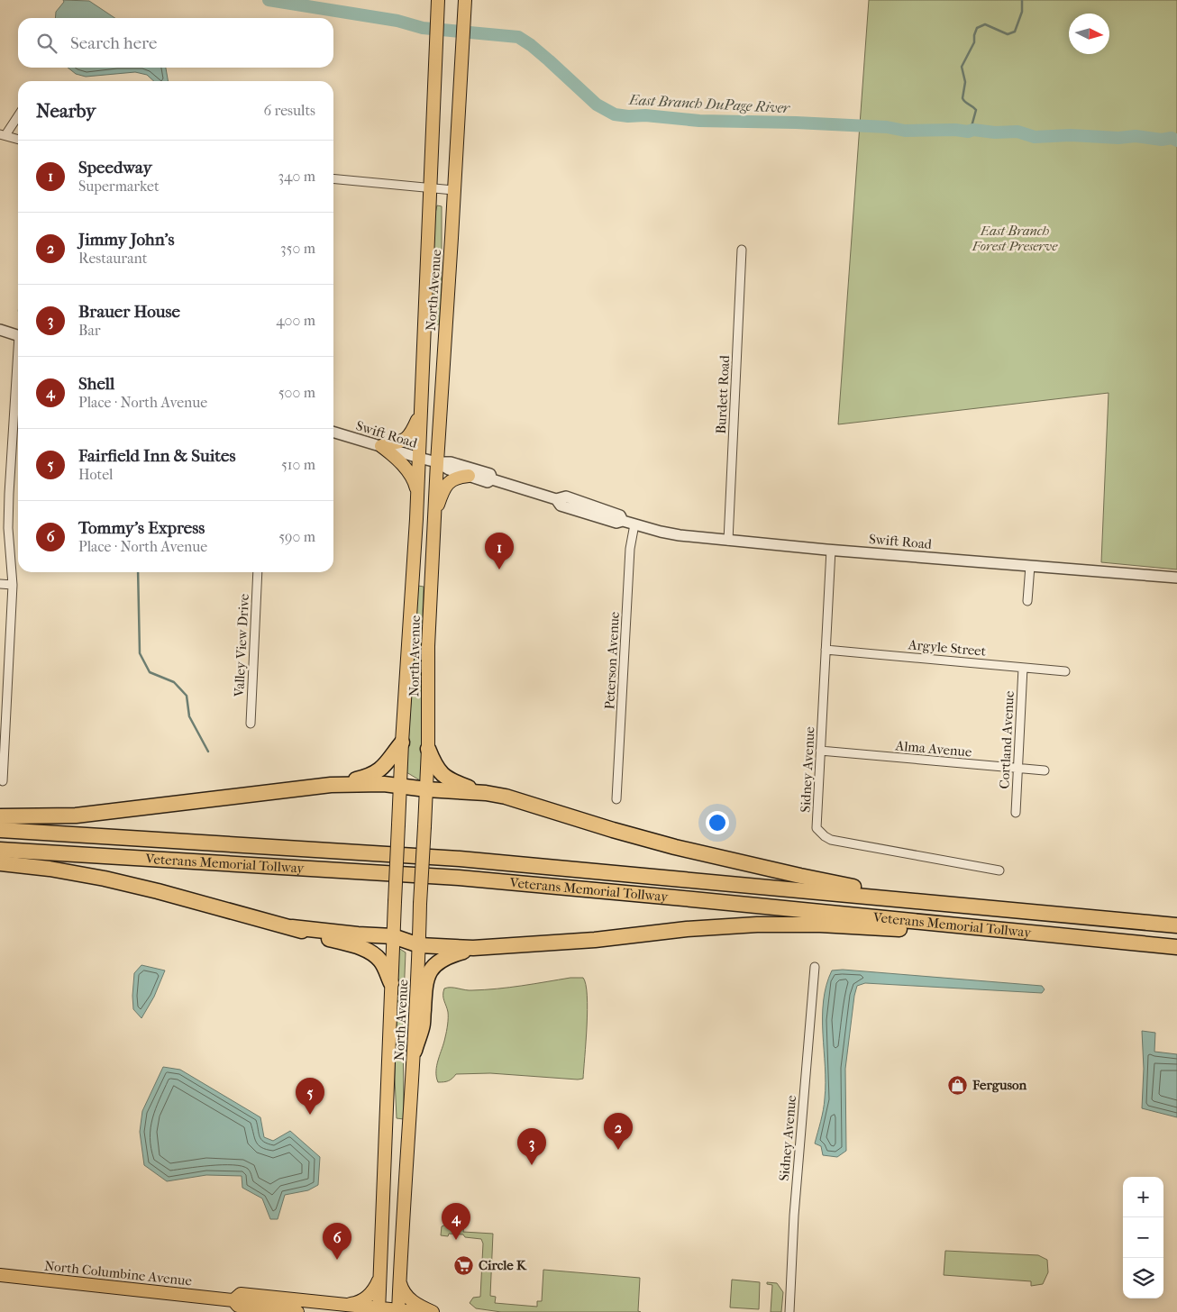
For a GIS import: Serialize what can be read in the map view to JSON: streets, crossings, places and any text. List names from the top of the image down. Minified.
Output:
{"streets":{"highway":["Veterans Memorial Tollway"],"main road":["North Avenue","North Columbine Avenue"],"street":["Burdett Road","Swift Road","Valley View Drive","Argyle Street","Peterson Avenue","Cortland Avenue","Alma Avenue","Sidney Avenue"]},"crossings":[["North Avenue","Swift Road"],["North Avenue","North Columbine Avenue"],["Burdett Road","Swift Road"],["Swift Road","Peterson Avenue"],["Swift Road","Sidney Avenue"],["Argyle Street","Cortland Avenue"],["Argyle Street","Sidney Avenue"],["Cortland Avenue","Alma Avenue"],["Alma Avenue","Sidney Avenue"]],"water":["East Branch DuPage River"],"parks":["East Branch Forest Preserve"],"places":{"shop":["Ferguson"],"supermarket":["Circle K"]},"north":"right","page":{"search":"Search here","heading":["Nearby","6 results"],"list":[{"mark":"1","name":"Speedway","note":"Supermarket","value":"340 m"},{"mark":"2","name":"Jimmy John's","note":"Restaurant","value":"350 m"},{"mark":"3","name":"Brauer House","note":"Bar","value":"400 m"},{"mark":"4","name":"Shell","note":"Place · North Avenue","value":"500 m"},{"mark":"5","name":"Fairfield Inn & Suites","note":"Hotel","value":"510 m"},{"mark":"6","name":"Tommy's Express","note":"Place · North Avenue","value":"590 m"}],"pins":["1","5","2","3","4","6"],"map_buttons":["+","−"]}}
